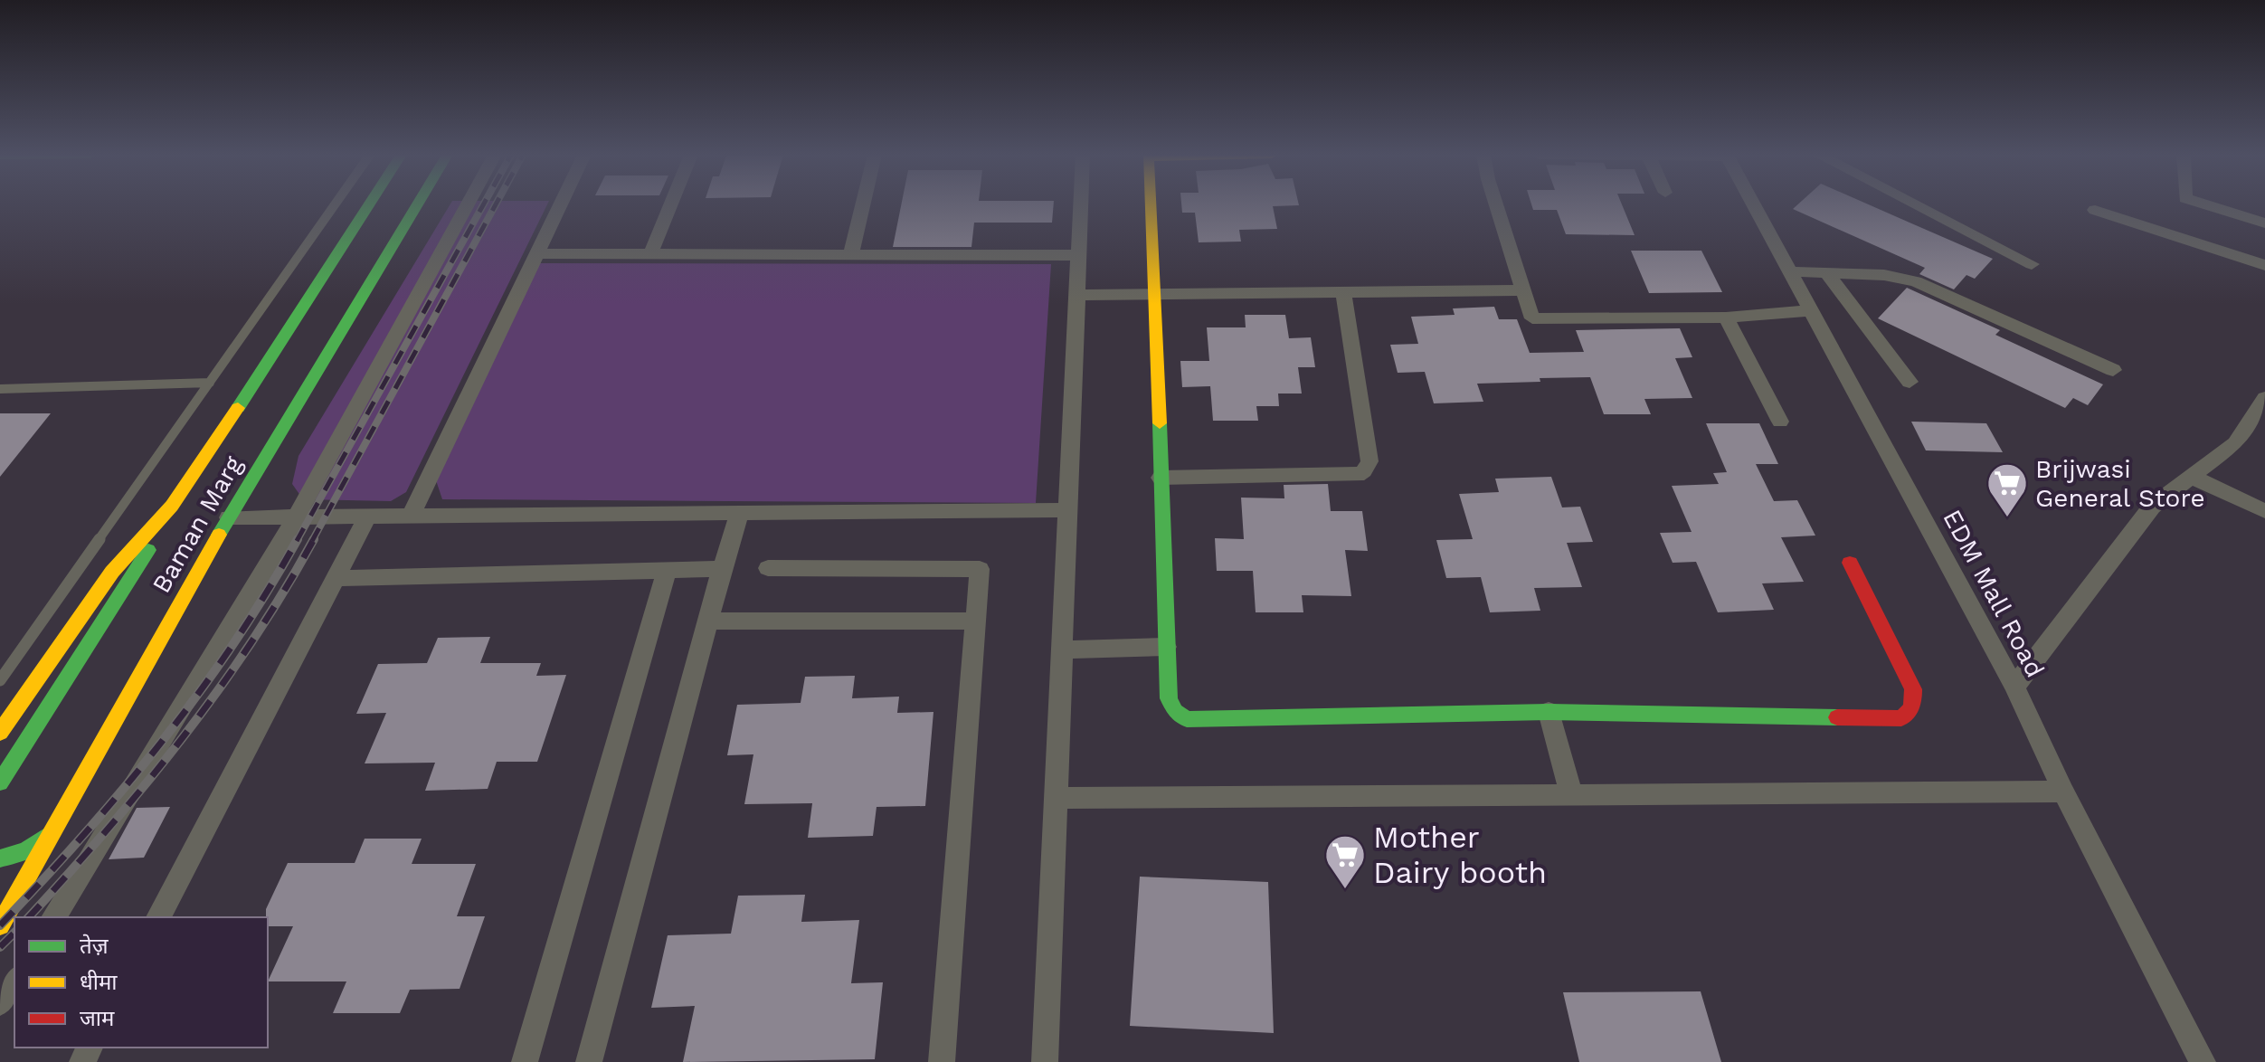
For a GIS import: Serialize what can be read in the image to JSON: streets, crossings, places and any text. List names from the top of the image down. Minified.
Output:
{"streets":{"main road":["Baman Marg"],"street":["EDM Mall Road"]},"places":{"supermarket":["Brijwasi General Store","Mother Dairy booth"]},"legend":["तेज़","धीमा","जाम"]}
